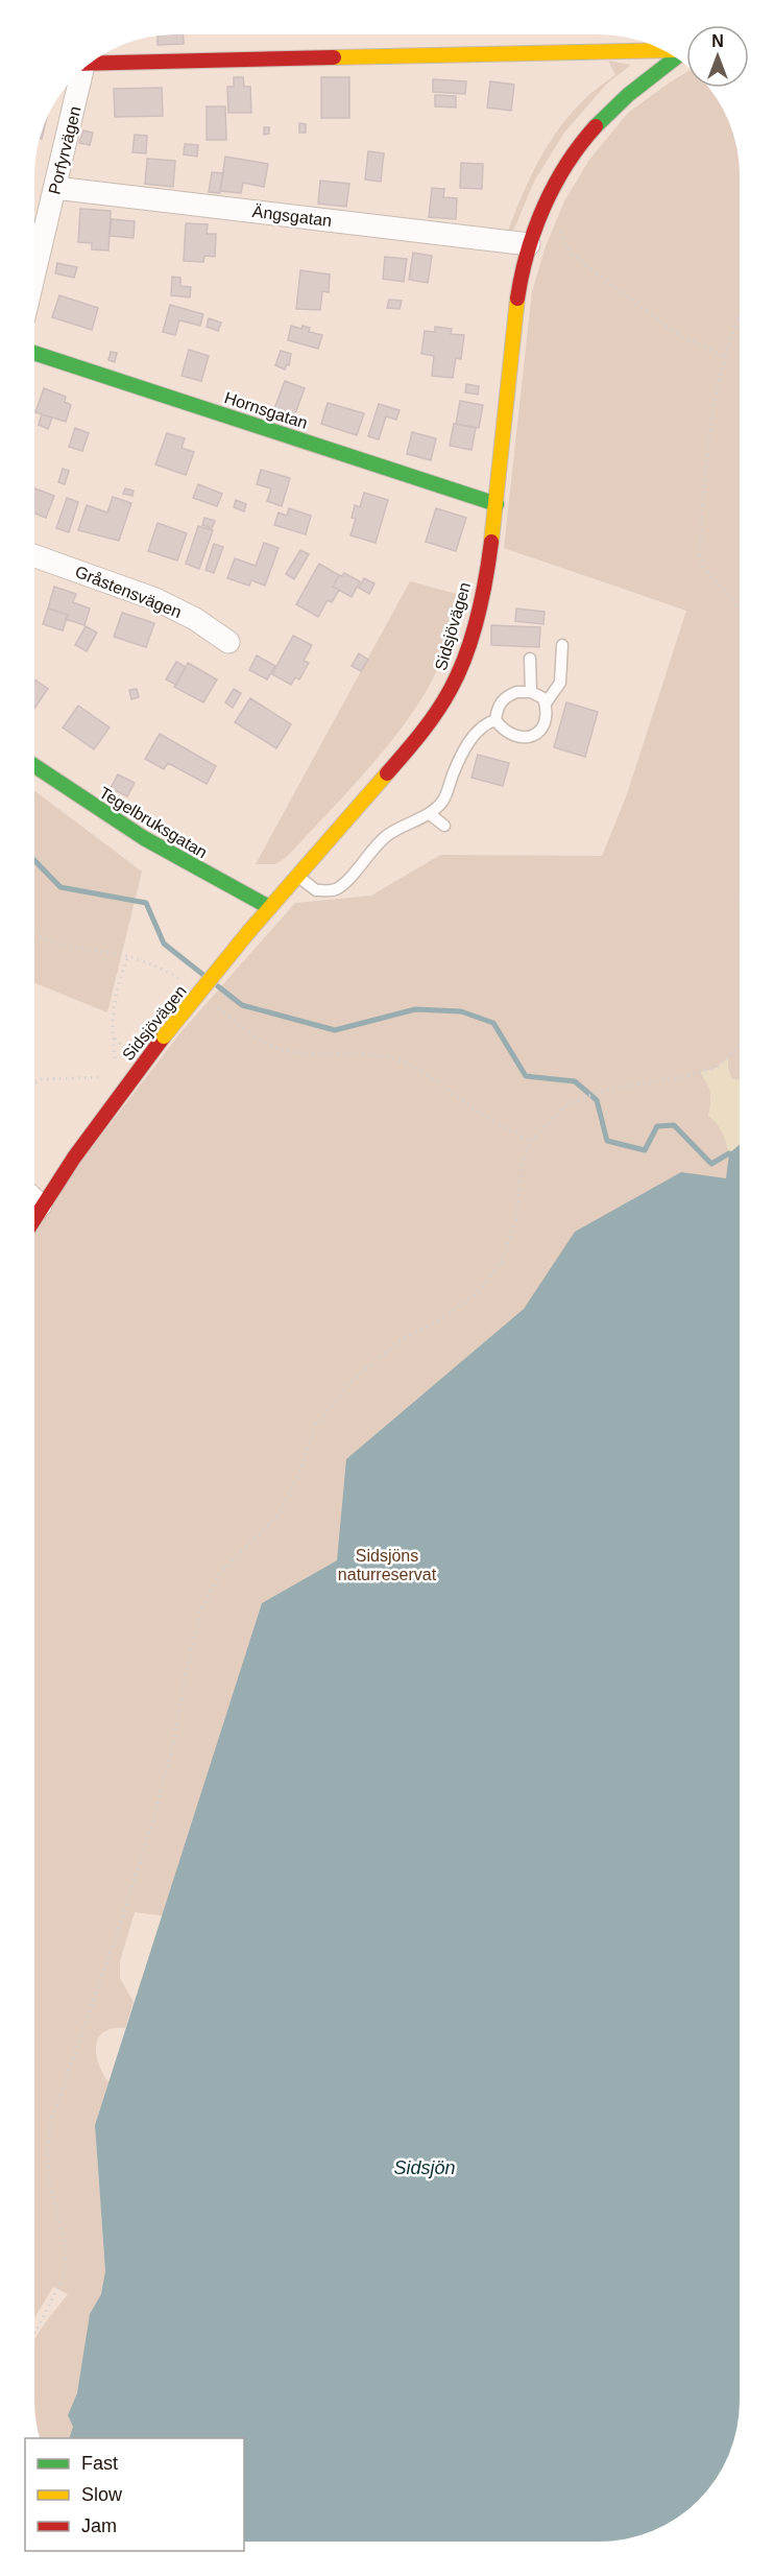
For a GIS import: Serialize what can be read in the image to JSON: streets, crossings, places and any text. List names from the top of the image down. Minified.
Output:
{"streets":{"main road":["Hornsgatan","Sidsjövägen","Tegelbruksgatan"],"street":["Porfyrvägen","Ängsgatan","Gråstensvägen"]},"crossings":[["Porfyrvägen","Ängsgatan"],["Ängsgatan","Sidsjövägen"],["Hornsgatan","Sidsjövägen"],["Sidsjövägen","Tegelbruksgatan"]],"water":["Sidsjön"],"parks":["Sidsjöns naturreservat"],"legend":["Fast","Slow","Jam"],"north":"top"}
